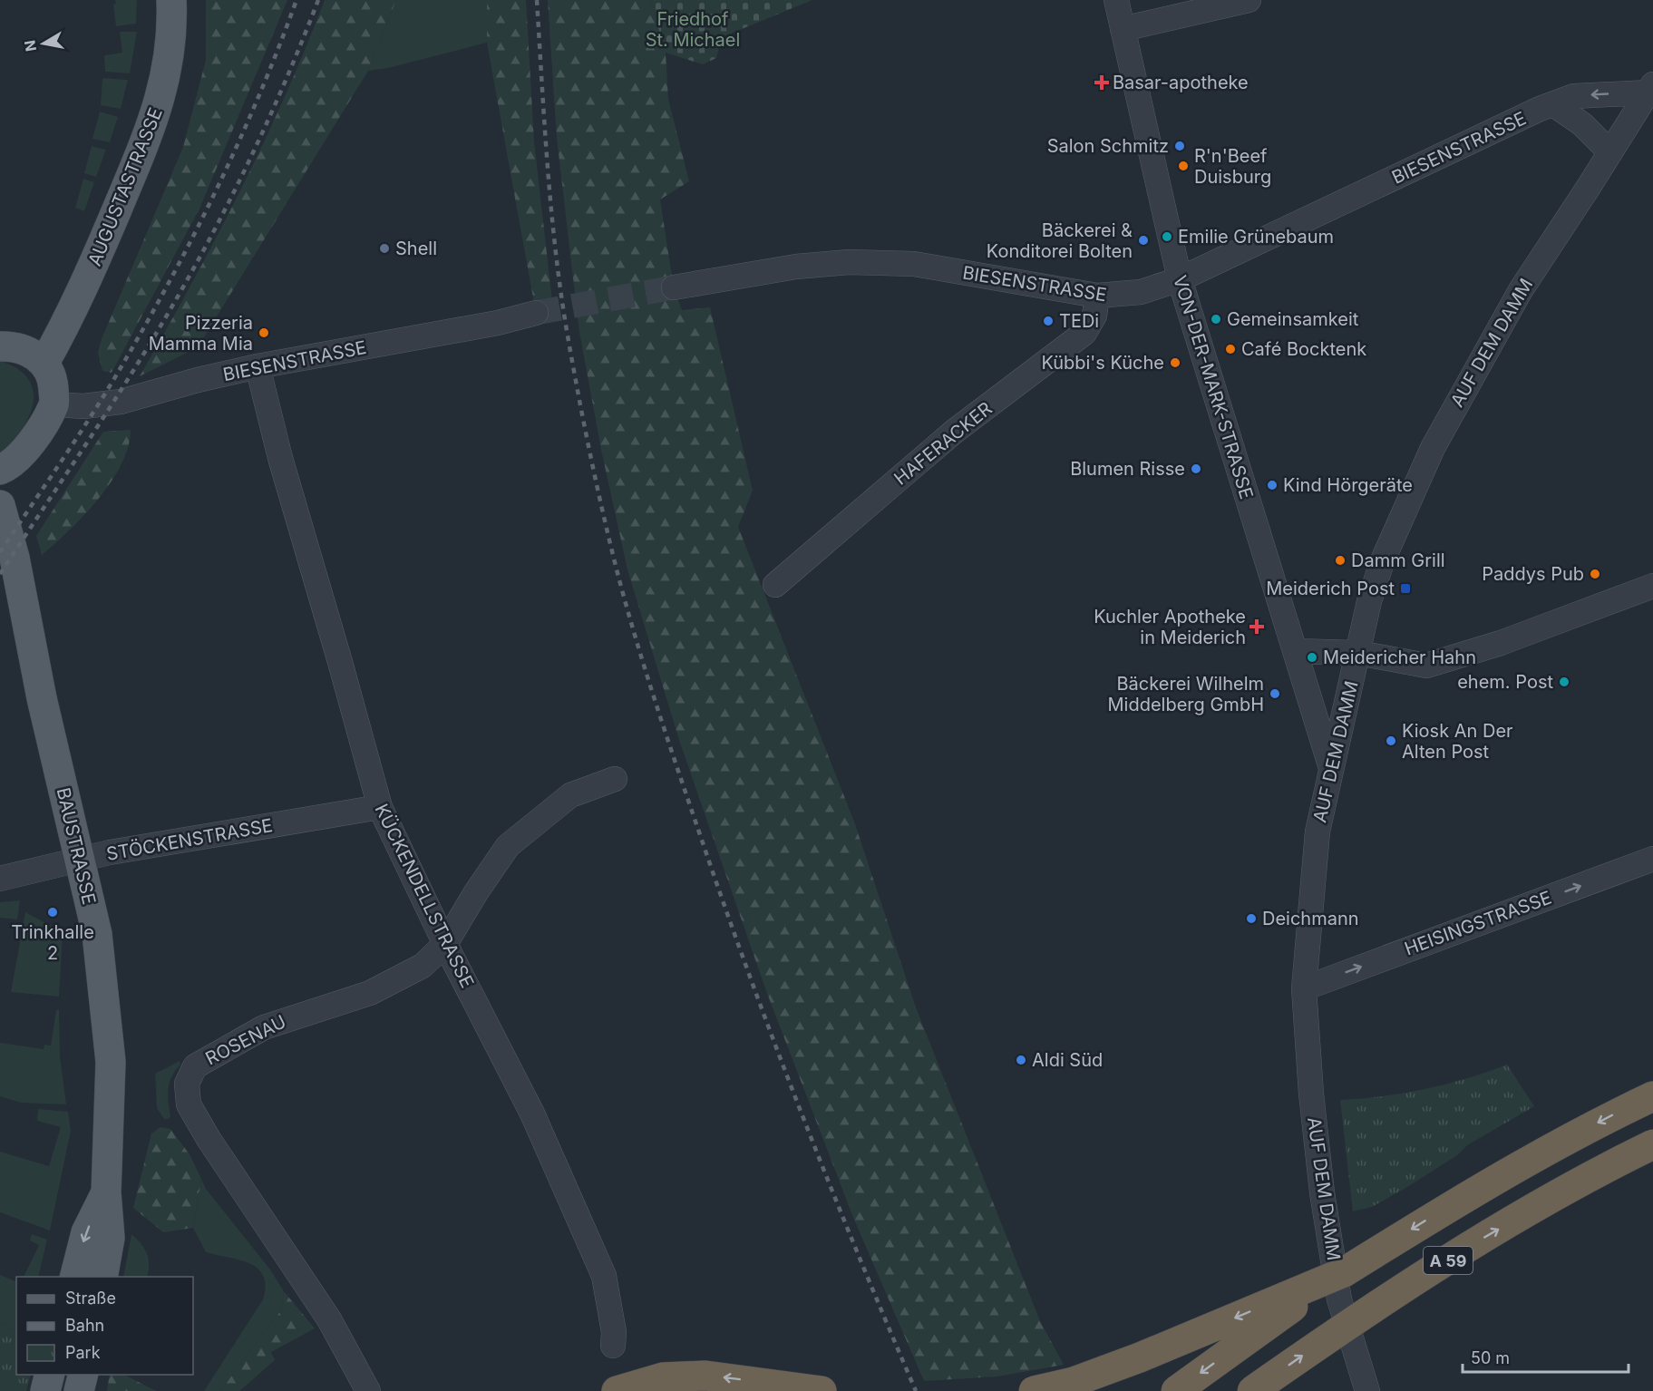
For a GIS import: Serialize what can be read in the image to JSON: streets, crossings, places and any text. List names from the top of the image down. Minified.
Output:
{"streets":{"highway":["A 59"],"main road":["AUGUSTASTRASSE","BAUSTRASSE"],"street":["BIESENSTRASSE","AUF DEM DAMM","VON-DER-MARK-STRASSE","HAFERACKER","STÖCKENSTRASSE","KÜCKENDELLSTRASSE","HEISINGSTRASSE","ROSENAU"]},"crossings":[["BIESENSTRASSE","AUF DEM DAMM"],["BIESENSTRASSE","VON-DER-MARK-STRASSE"],["BIESENSTRASSE","HAFERACKER"],["BIESENSTRASSE","KÜCKENDELLSTRASSE"],["AUF DEM DAMM","VON-DER-MARK-STRASSE"],["AUF DEM DAMM","HEISINGSTRASSE"],["STÖCKENSTRASSE","BAUSTRASSE"],["STÖCKENSTRASSE","KÜCKENDELLSTRASSE"],["KÜCKENDELLSTRASSE","ROSENAU"]],"one_way":["HEISINGSTRASSE"],"parks":["Friedhof St. Michael"],"places":{"health":["Basar-apotheke","Kuchler Apotheke in Meiderich"],"other":["Salon Schmitz","R'n'Beef Duisburg","Emilie Grünebaum","Bäckerei & Konditorei Bolten","Shell","Gemeinsamkeit","TEDi","Pizzeria Mamma Mia","Café Bocktenk","Kübbi's Küche","Blumen Risse","Kind Hörgeräte","Damm Grill","Paddys Pub","Meidericher Hahn","ehem. Post","Bäckerei Wilhelm Middelberg GmbH","Kiosk An Der Alten Post","Trinkhalle 2","Deichmann","Aldi Süd"],"transit":["Meiderich Post"]},"legend":["Straße","Bahn","Park"],"scale_bar":"50 m","north":"left"}
